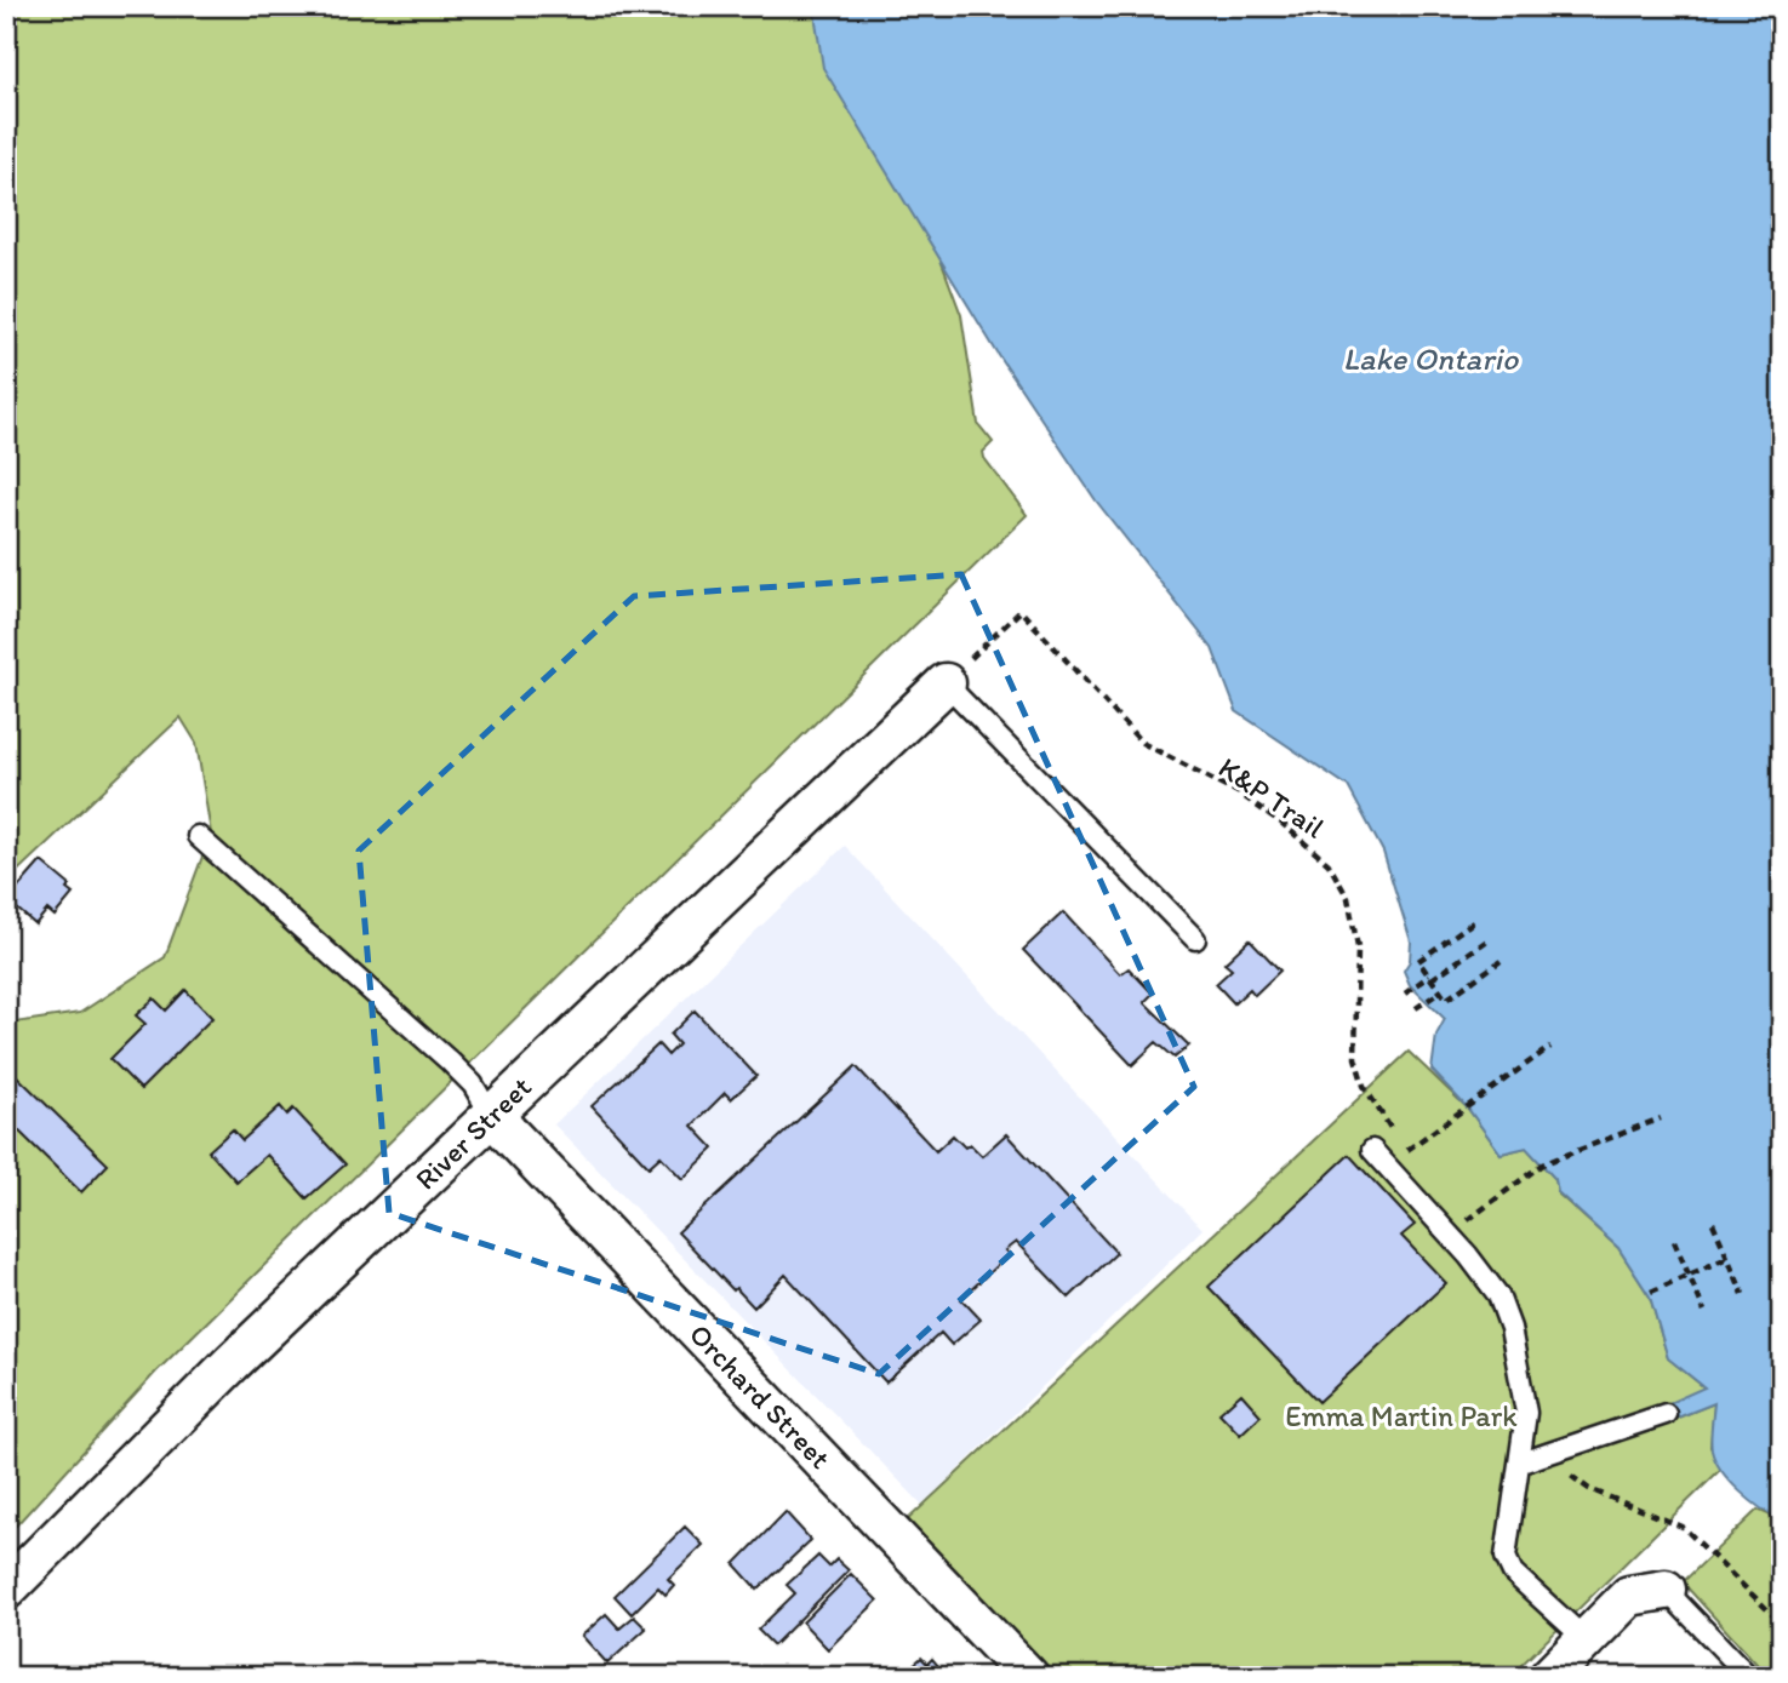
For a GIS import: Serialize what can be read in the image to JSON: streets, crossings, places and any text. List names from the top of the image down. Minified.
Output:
{"streets":{"street":["River Street","Orchard Street"],"path":["K&P Trail"]},"crossings":[["K&P Trail","River Street"],["River Street","Orchard Street"]],"water":["Lake Ontario"],"parks":["Emma Martin Park"]}
